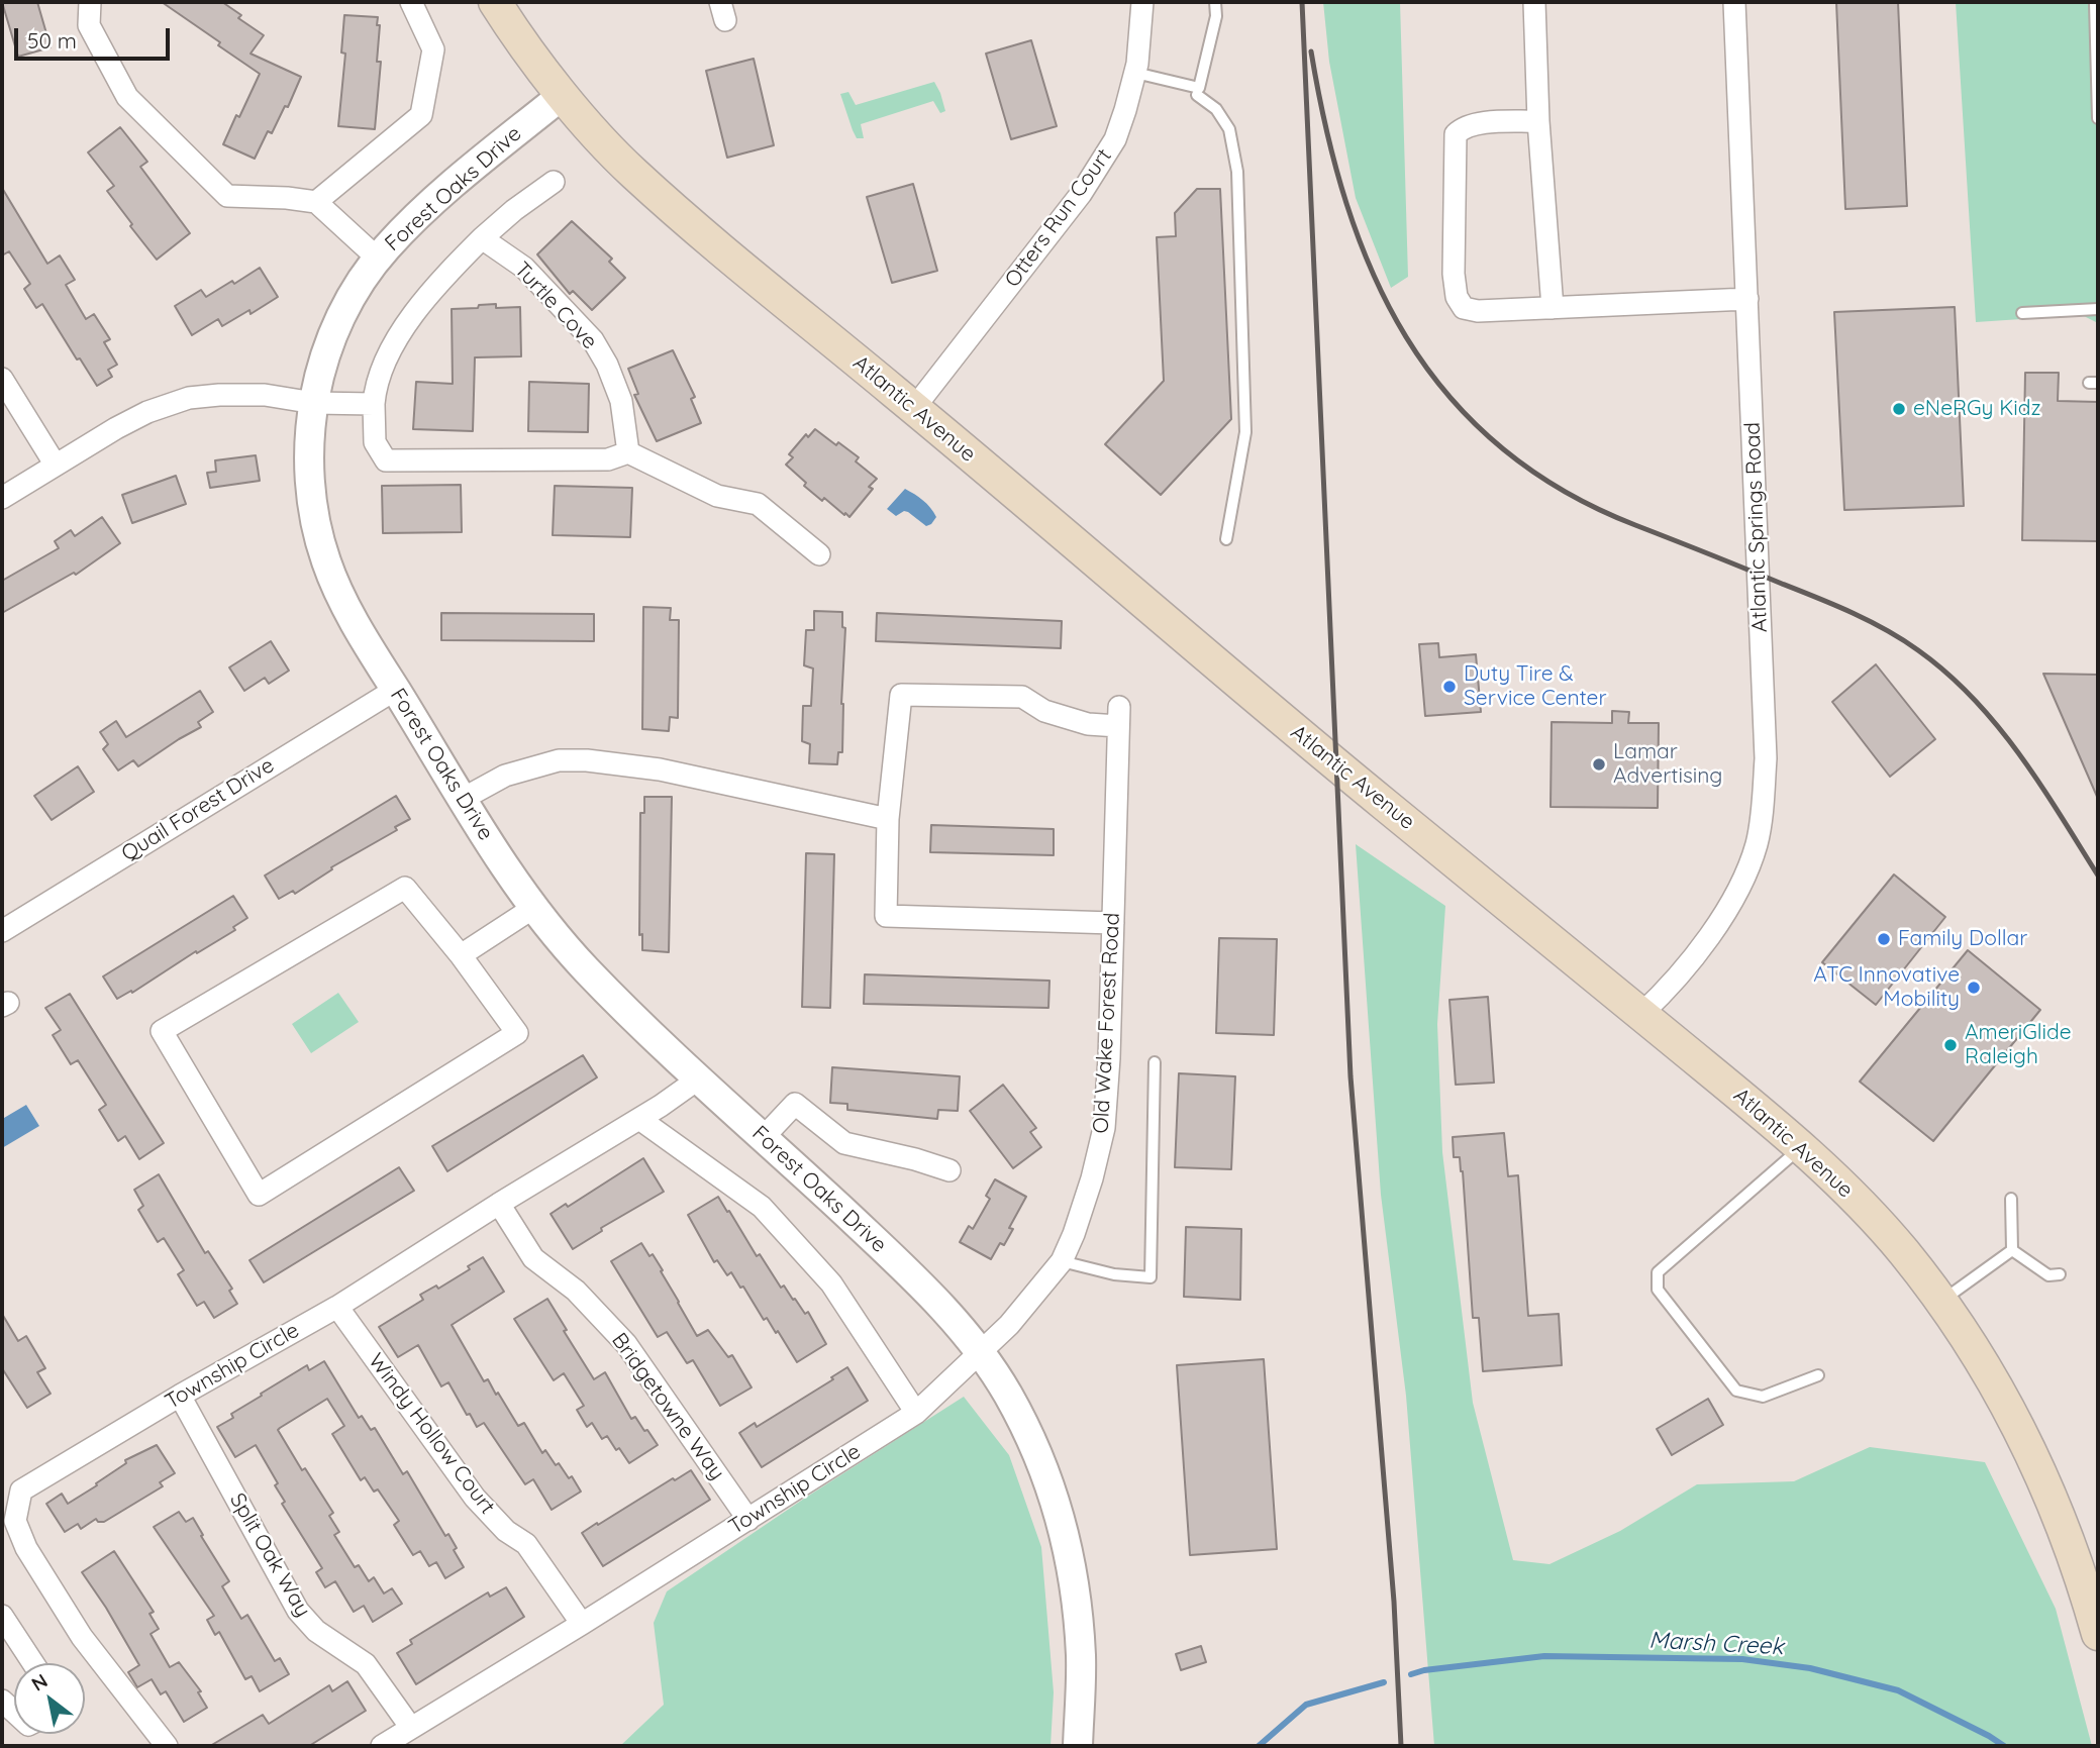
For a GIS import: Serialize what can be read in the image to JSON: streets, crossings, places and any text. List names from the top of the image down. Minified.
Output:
{"streets":{"main road":["Atlantic Avenue"],"street":["Forest Oaks Drive","Otters Run Court","Turtle Cove","Atlantic Springs Road","Quail Forest Drive","Old Wake Forest Road","Township Circle","Bridgetowne Way","Windy Hollow Court","Split Oak Way"]},"crossings":[["Forest Oaks Drive","Atlantic Avenue"],["Forest Oaks Drive","Quail Forest Drive"],["Forest Oaks Drive","Old Wake Forest Road"],["Forest Oaks Drive","Township Circle"],["Otters Run Court","Atlantic Avenue"],["Atlantic Avenue","Atlantic Springs Road"],["Old Wake Forest Road","Township Circle"],["Township Circle","Bridgetowne Way"],["Township Circle","Windy Hollow Court"],["Township Circle","Split Oak Way"]],"water":["Marsh Creek"],"places":["eNeRGy Kidz","Duty Tire & Service Center","Lamar Advertising","Family Dollar","ATC Innovative Mobility","AmeriGlide Raleigh"],"scale_bar":"50 m","north":"top left"}
